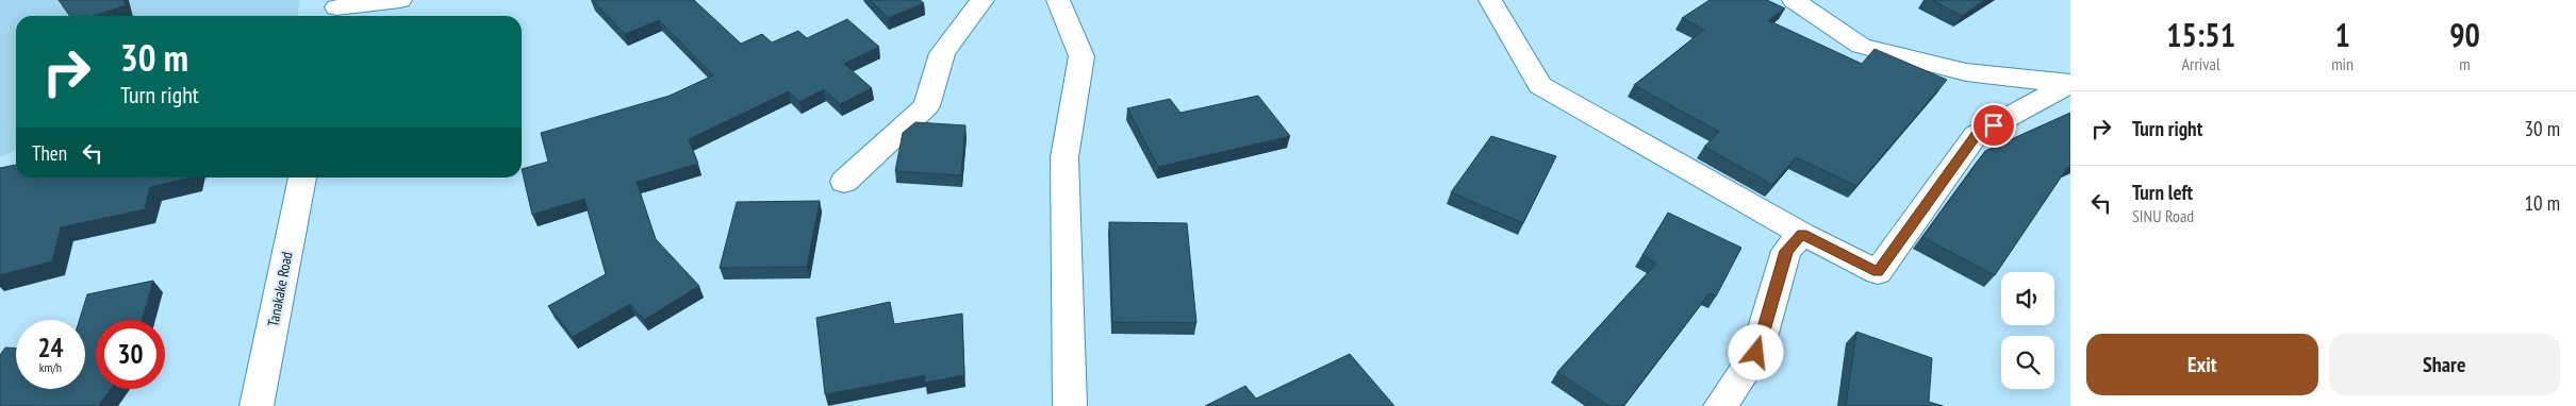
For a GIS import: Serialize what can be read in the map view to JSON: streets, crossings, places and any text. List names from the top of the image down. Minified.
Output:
{"streets":{"street":["Tanakake Road"]},"page":{"eta":["15:51","Arrival","1","min","90","m"],"turn":["30 m","Turn right"],"list":[{"name":"Turn right","value":"30 m"},{"name":"Turn left","note":"SINU Road","value":"10 m"}],"then":"Then","speed":"24 km/h","limit":"30","buttons":["Exit","Share"]}}
